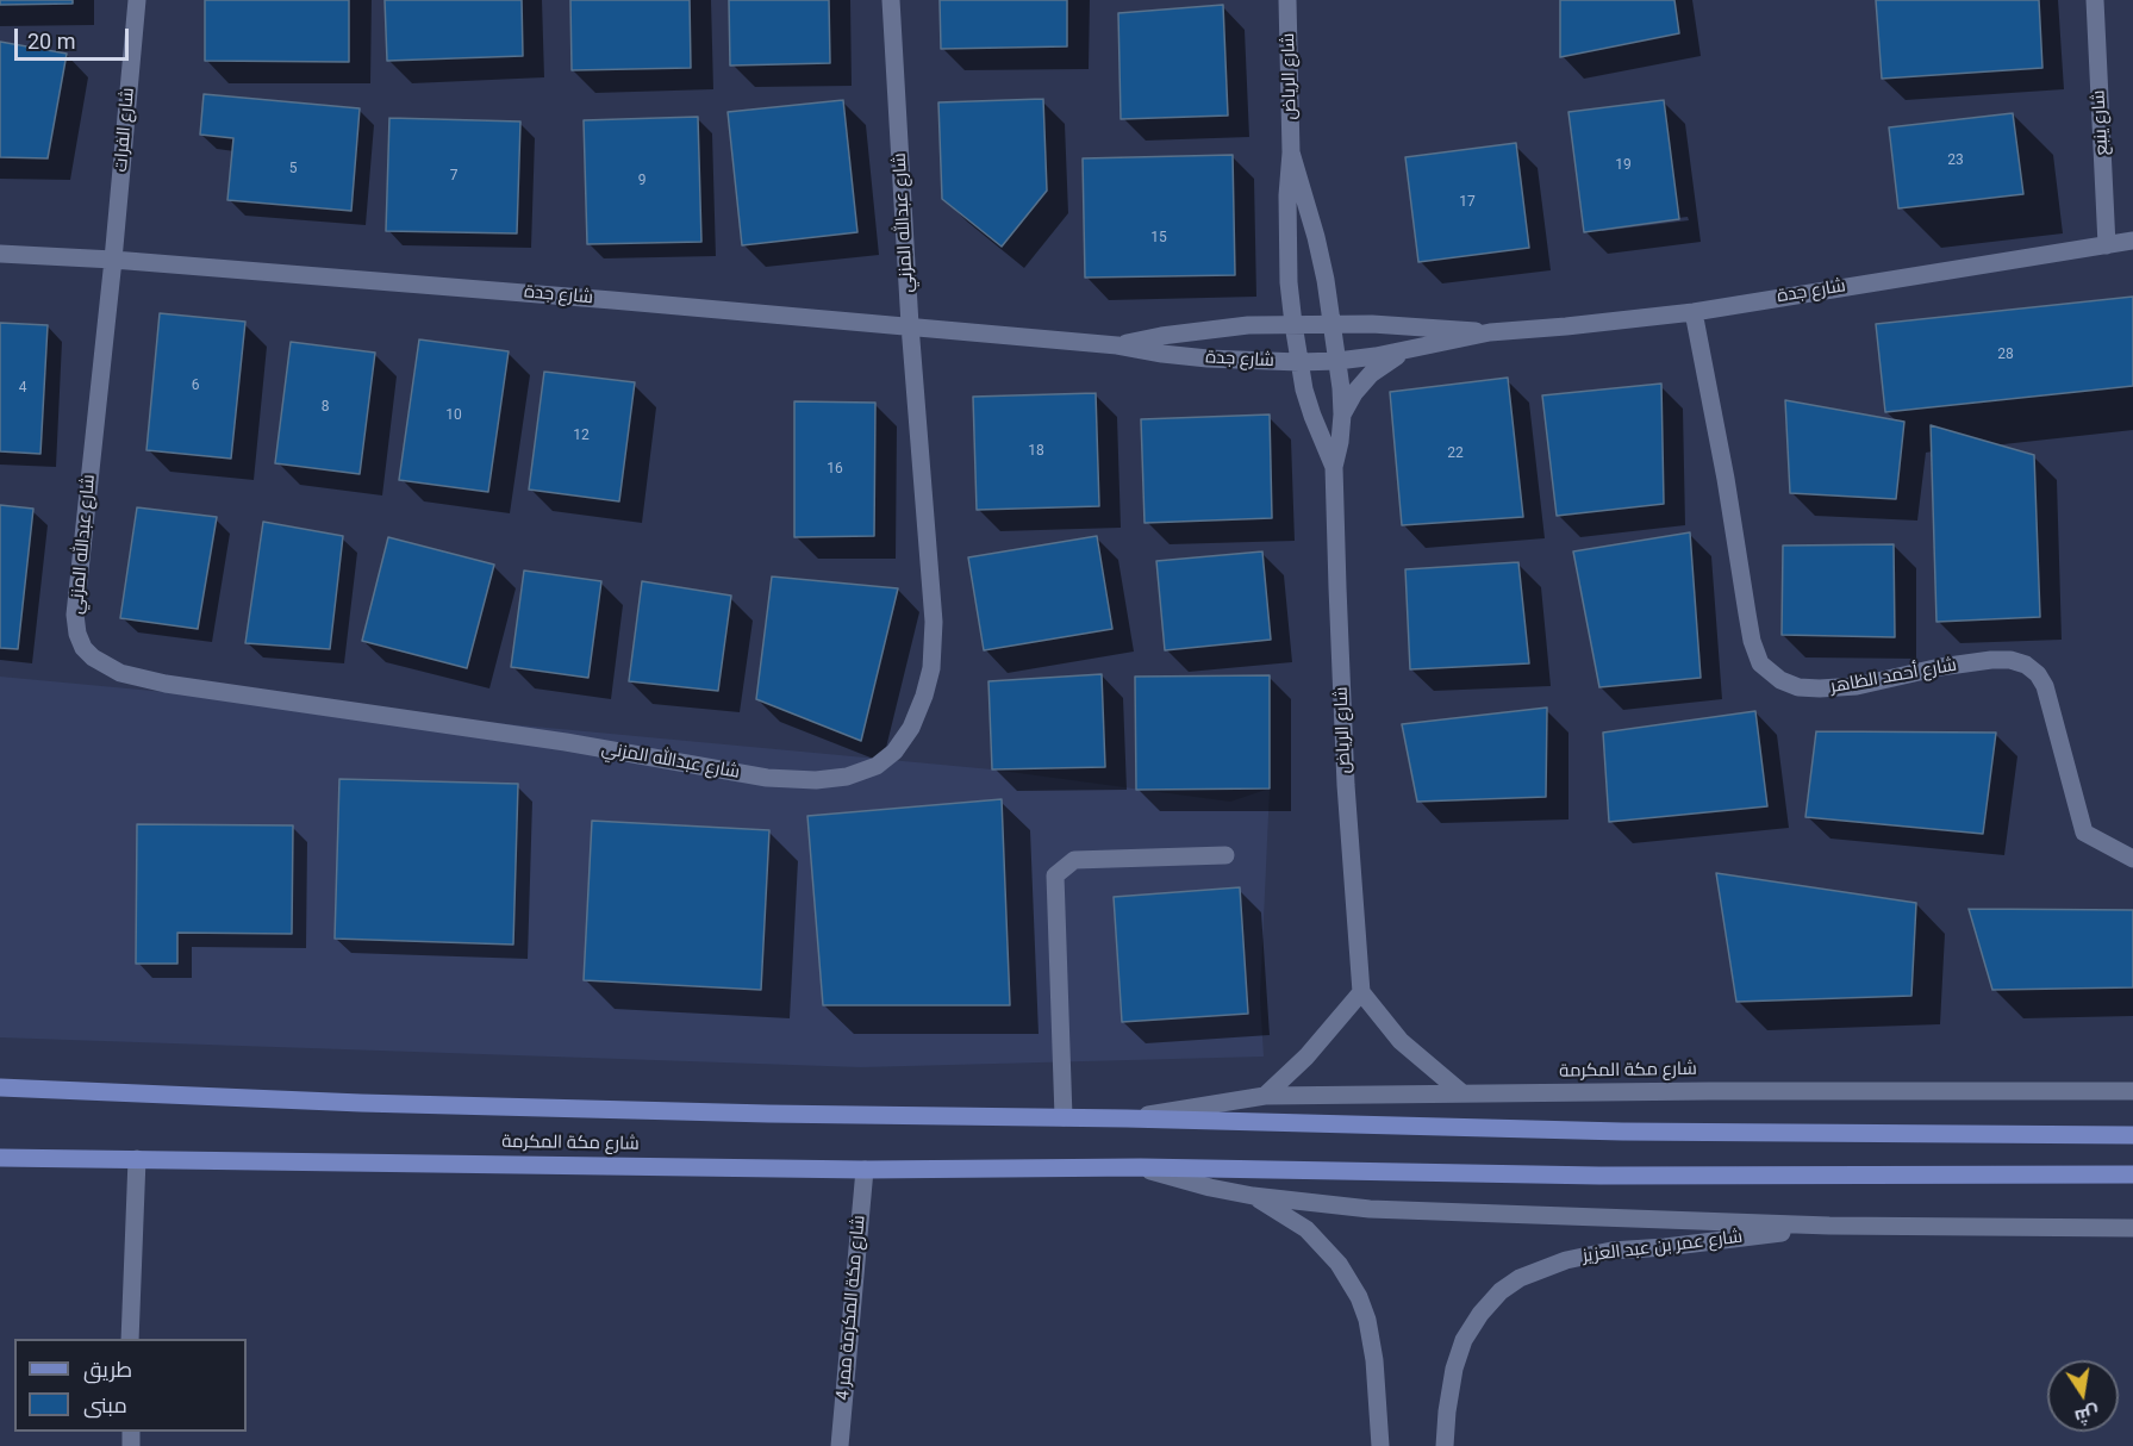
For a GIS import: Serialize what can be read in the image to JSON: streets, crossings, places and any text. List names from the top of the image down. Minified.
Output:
{"streets":{"main road":["شارع مكة المكرمة"],"street":["شارع الرياض","شارع ينبع","شارع الفرات","شارع عبدالله المزني","شارع جدة","شارع أحمد الظاهر","شارع عمر بن عبد العزيز","شارع مكة المكرمة ممر 4"]},"crossings":[["شارع الرياض","شارع جدة"],["شارع ينبع","شارع جدة"],["شارع الفرات","شارع عبدالله المزني"],["شارع الفرات","شارع جدة"],["شارع عبدالله المزني","شارع جدة"],["شارع جدة","شارع أحمد الظاهر"],["شارع مكة المكرمة","شارع عمر بن عبد العزيز"],["شارع مكة المكرمة","شارع مكة المكرمة ممر 4"]],"house_numbers":["23","19","5","7","9","17","15","28","6","4","8","10","12","18","22","16"],"legend":["طريق","مبنى"],"scale_bar":"20 m","north":"bottom"}
